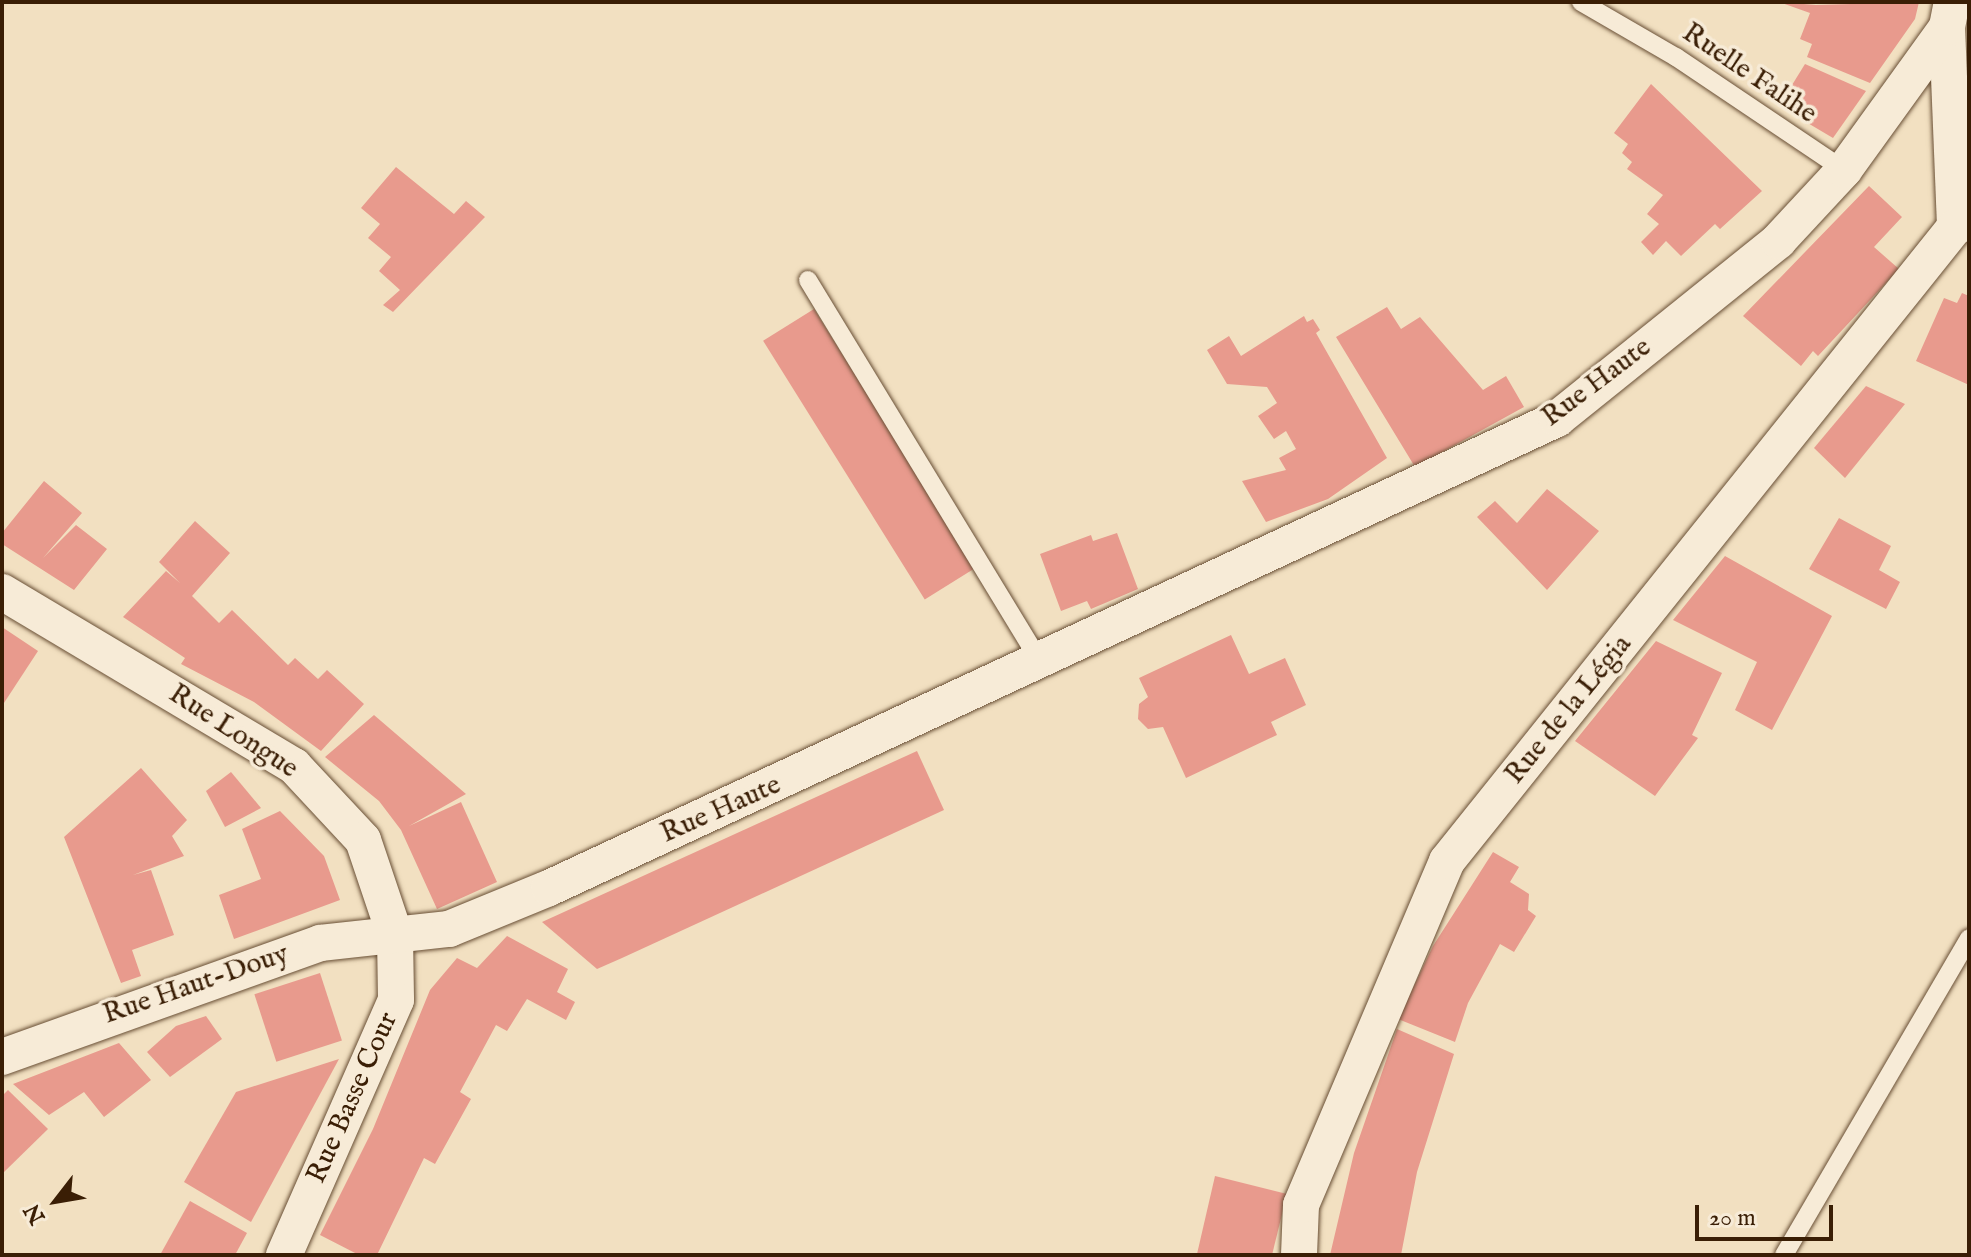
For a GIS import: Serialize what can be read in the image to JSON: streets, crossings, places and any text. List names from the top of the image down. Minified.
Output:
{"streets":{"street":["Rue Haute","Rue de la Légia","Rue Longue","Rue Haut-Douy","Rue Basse Cour"],"lane":["Ruelle Falihe"]},"crossings":[["Ruelle Falihe","Rue Haute"],["Rue Haute","Rue Longue"],["Rue Haute","Rue Haut-Douy"],["Rue Haute","Rue Basse Cour"],["Rue Longue","Rue Haut-Douy"],["Rue Longue","Rue Basse Cour"],["Rue Haut-Douy","Rue Basse Cour"]],"scale_bar":"20 m","north":"bottom left"}
